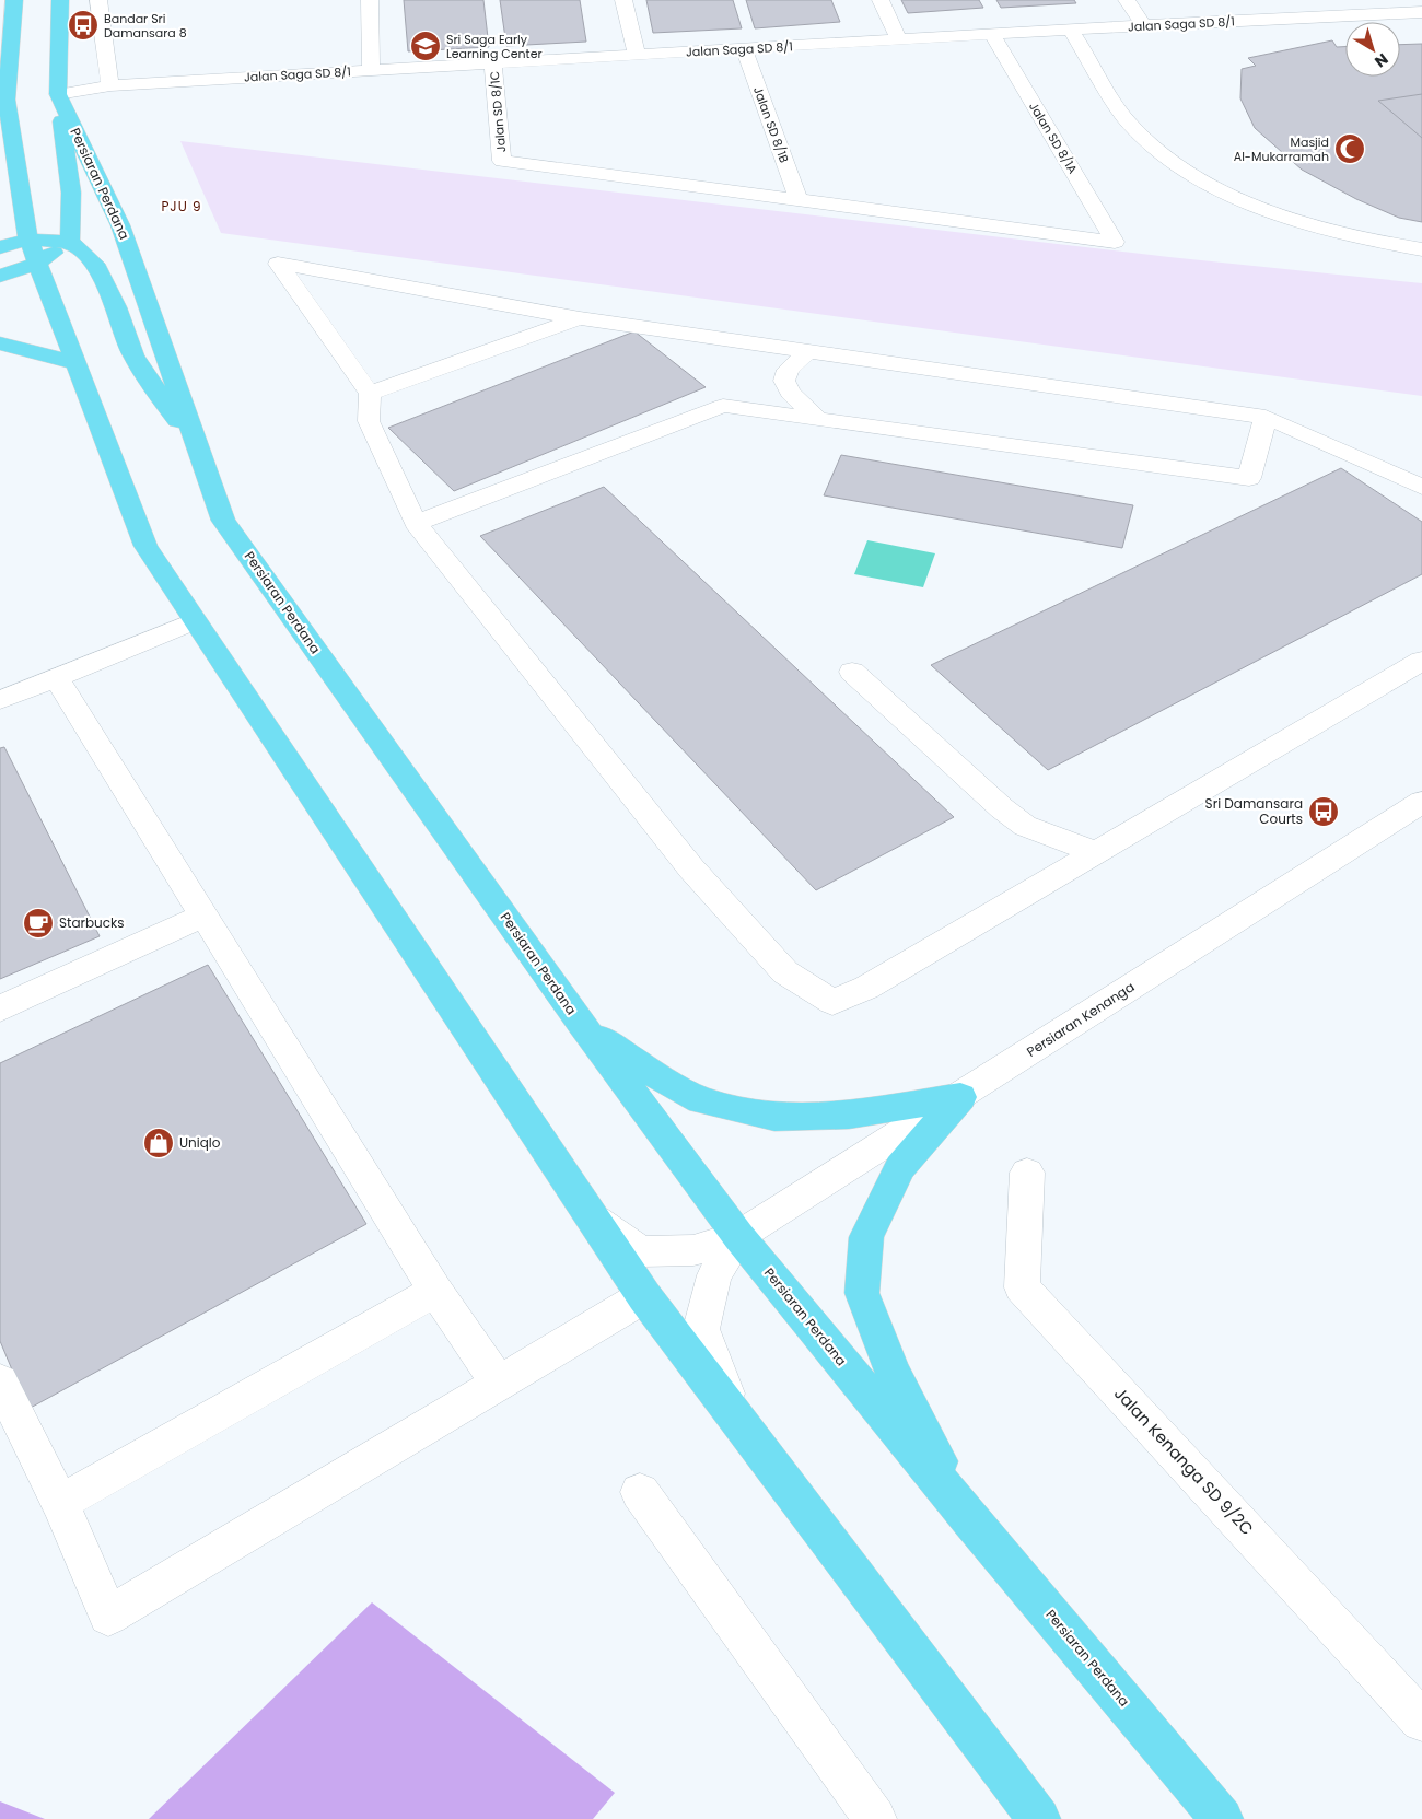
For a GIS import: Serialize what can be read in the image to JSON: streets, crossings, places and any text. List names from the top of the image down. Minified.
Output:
{"streets":{"main road":["Persiaran Perdana"],"street":["Jalan Saga SD 8/1","Jalan SD 8/1C","Jalan SD 8/1B","Jalan SD 8/1A","Persiaran Kenanga","Jalan Kenanga SD 9/2C"]},"crossings":[["Jalan Saga SD 8/1","Jalan SD 8/1C"],["Jalan Saga SD 8/1","Jalan SD 8/1B"],["Jalan Saga SD 8/1","Jalan SD 8/1A"],["Jalan Saga SD 8/1","Persiaran Perdana"],["Jalan SD 8/1C","Jalan SD 8/1B"],["Jalan SD 8/1C","Jalan SD 8/1A"],["Jalan SD 8/1B","Jalan SD 8/1A"],["Persiaran Perdana","Persiaran Kenanga"]],"districts":["PJU 9"],"places":{"bus stop":["Bandar Sri Damansara 8","Sri Damansara Courts"],"school or university":["Sri Saga Early Learning Center"],"mosque":["Masjid Al-Mukarramah"],"cafe":["Starbucks"],"shop":["Uniqlo"]},"north":"bottom right"}
